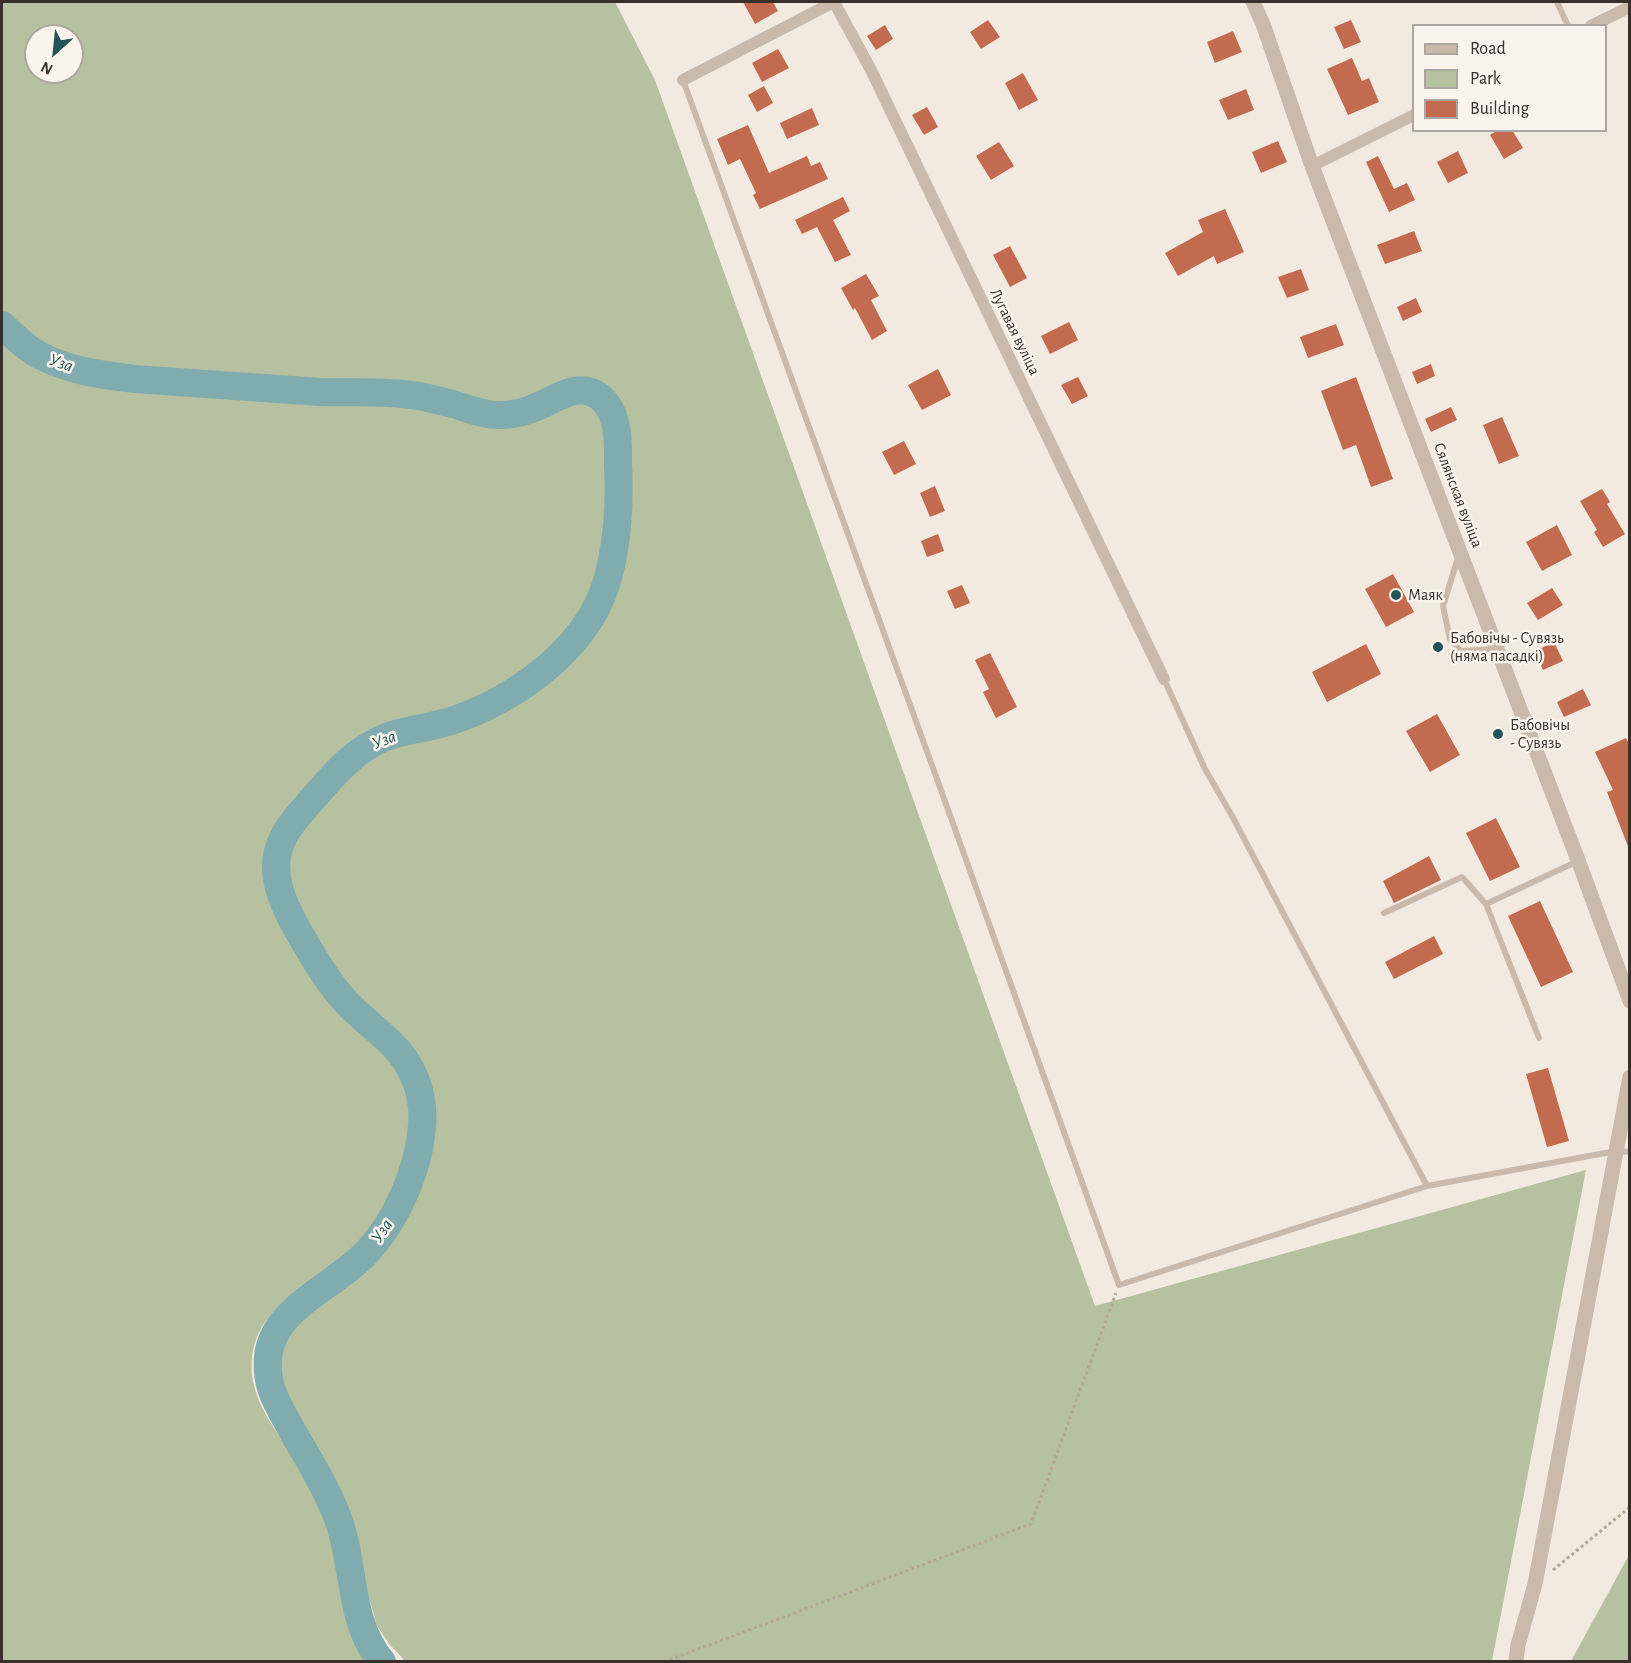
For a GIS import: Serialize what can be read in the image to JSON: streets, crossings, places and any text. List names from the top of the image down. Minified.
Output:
{"streets":{"street":["Лугавая вуліца","Сялянская вуліца"]},"water":["Уза"],"places":["Маяк","Бабовічы - Сувязь (няма пасадкі)","Бабовічы - Сувязь"],"legend":["Road","Park","Building"],"north":"bottom left"}
